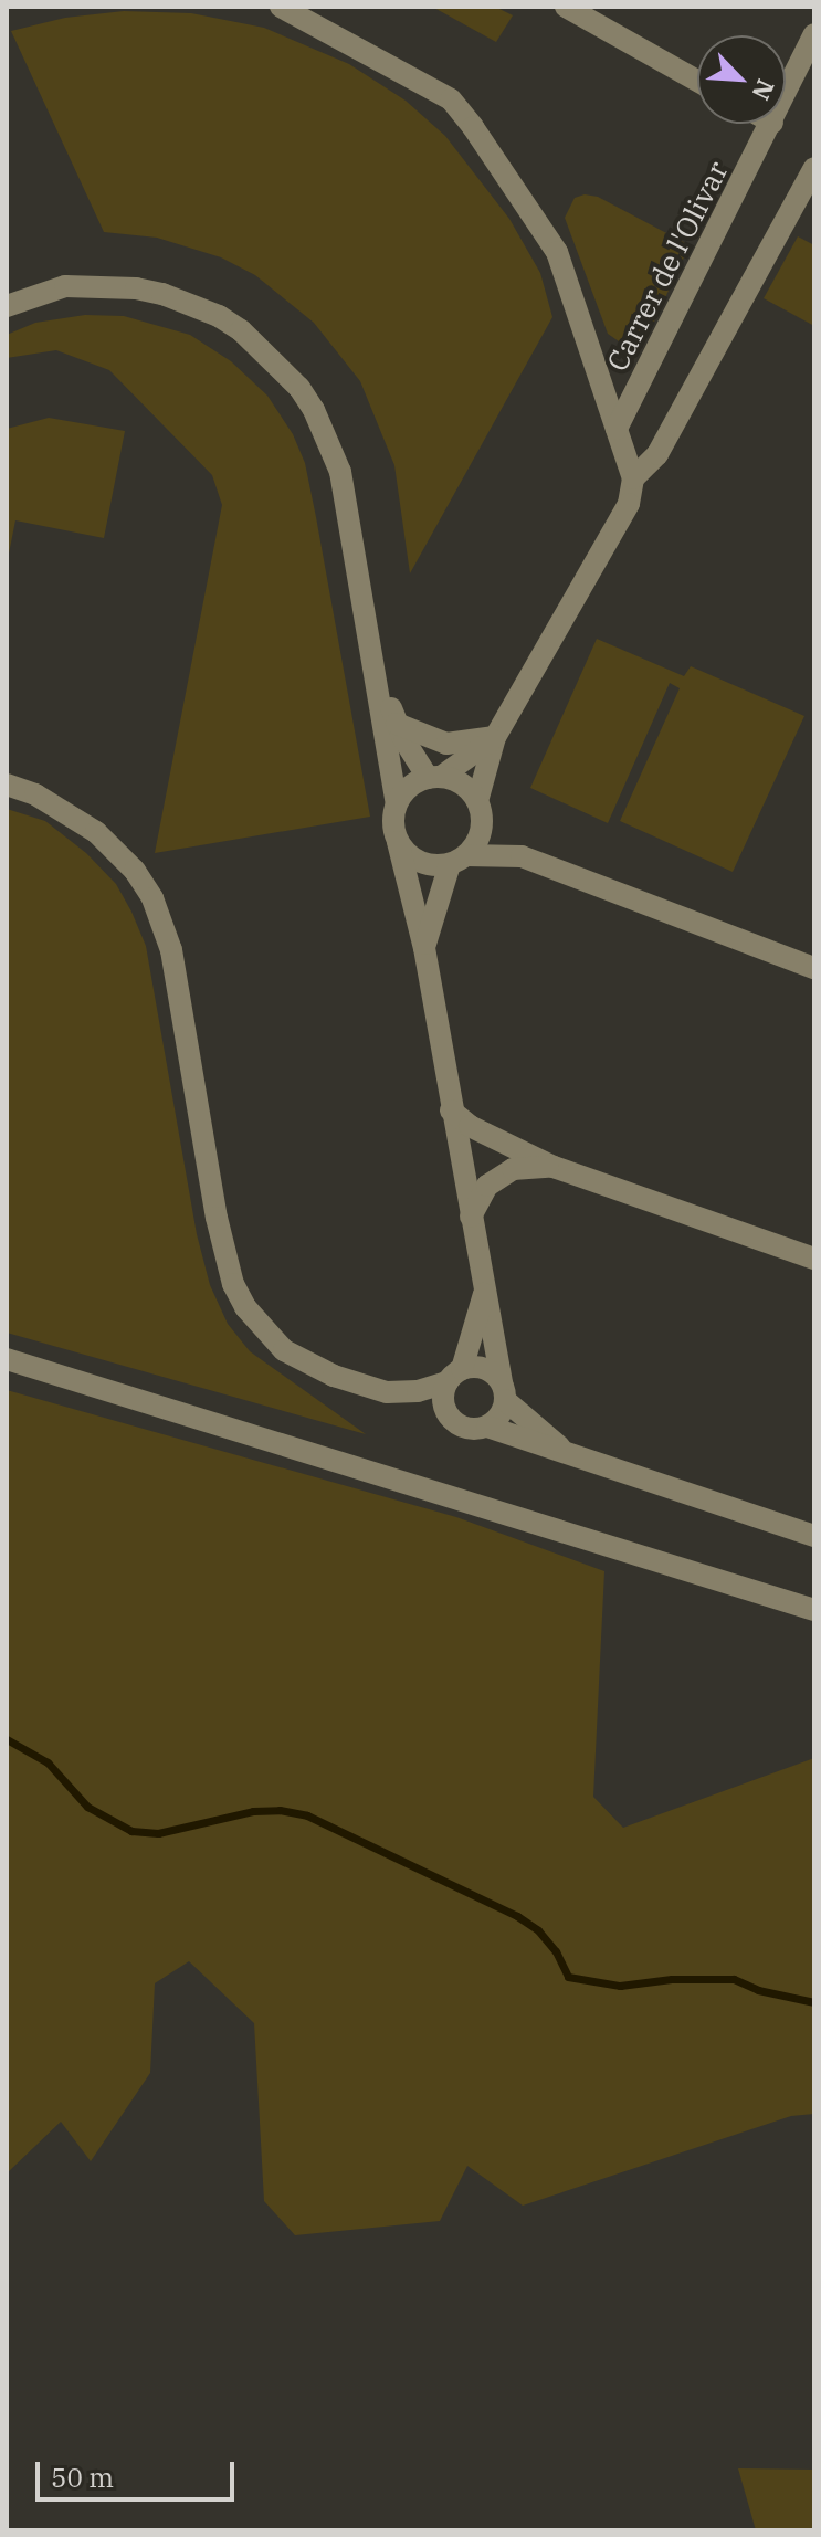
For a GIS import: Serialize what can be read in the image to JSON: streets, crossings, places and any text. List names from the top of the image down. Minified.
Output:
{"streets":{"street":["Carrer de l'Olivar"]},"scale_bar":"50 m","north":"bottom right"}
